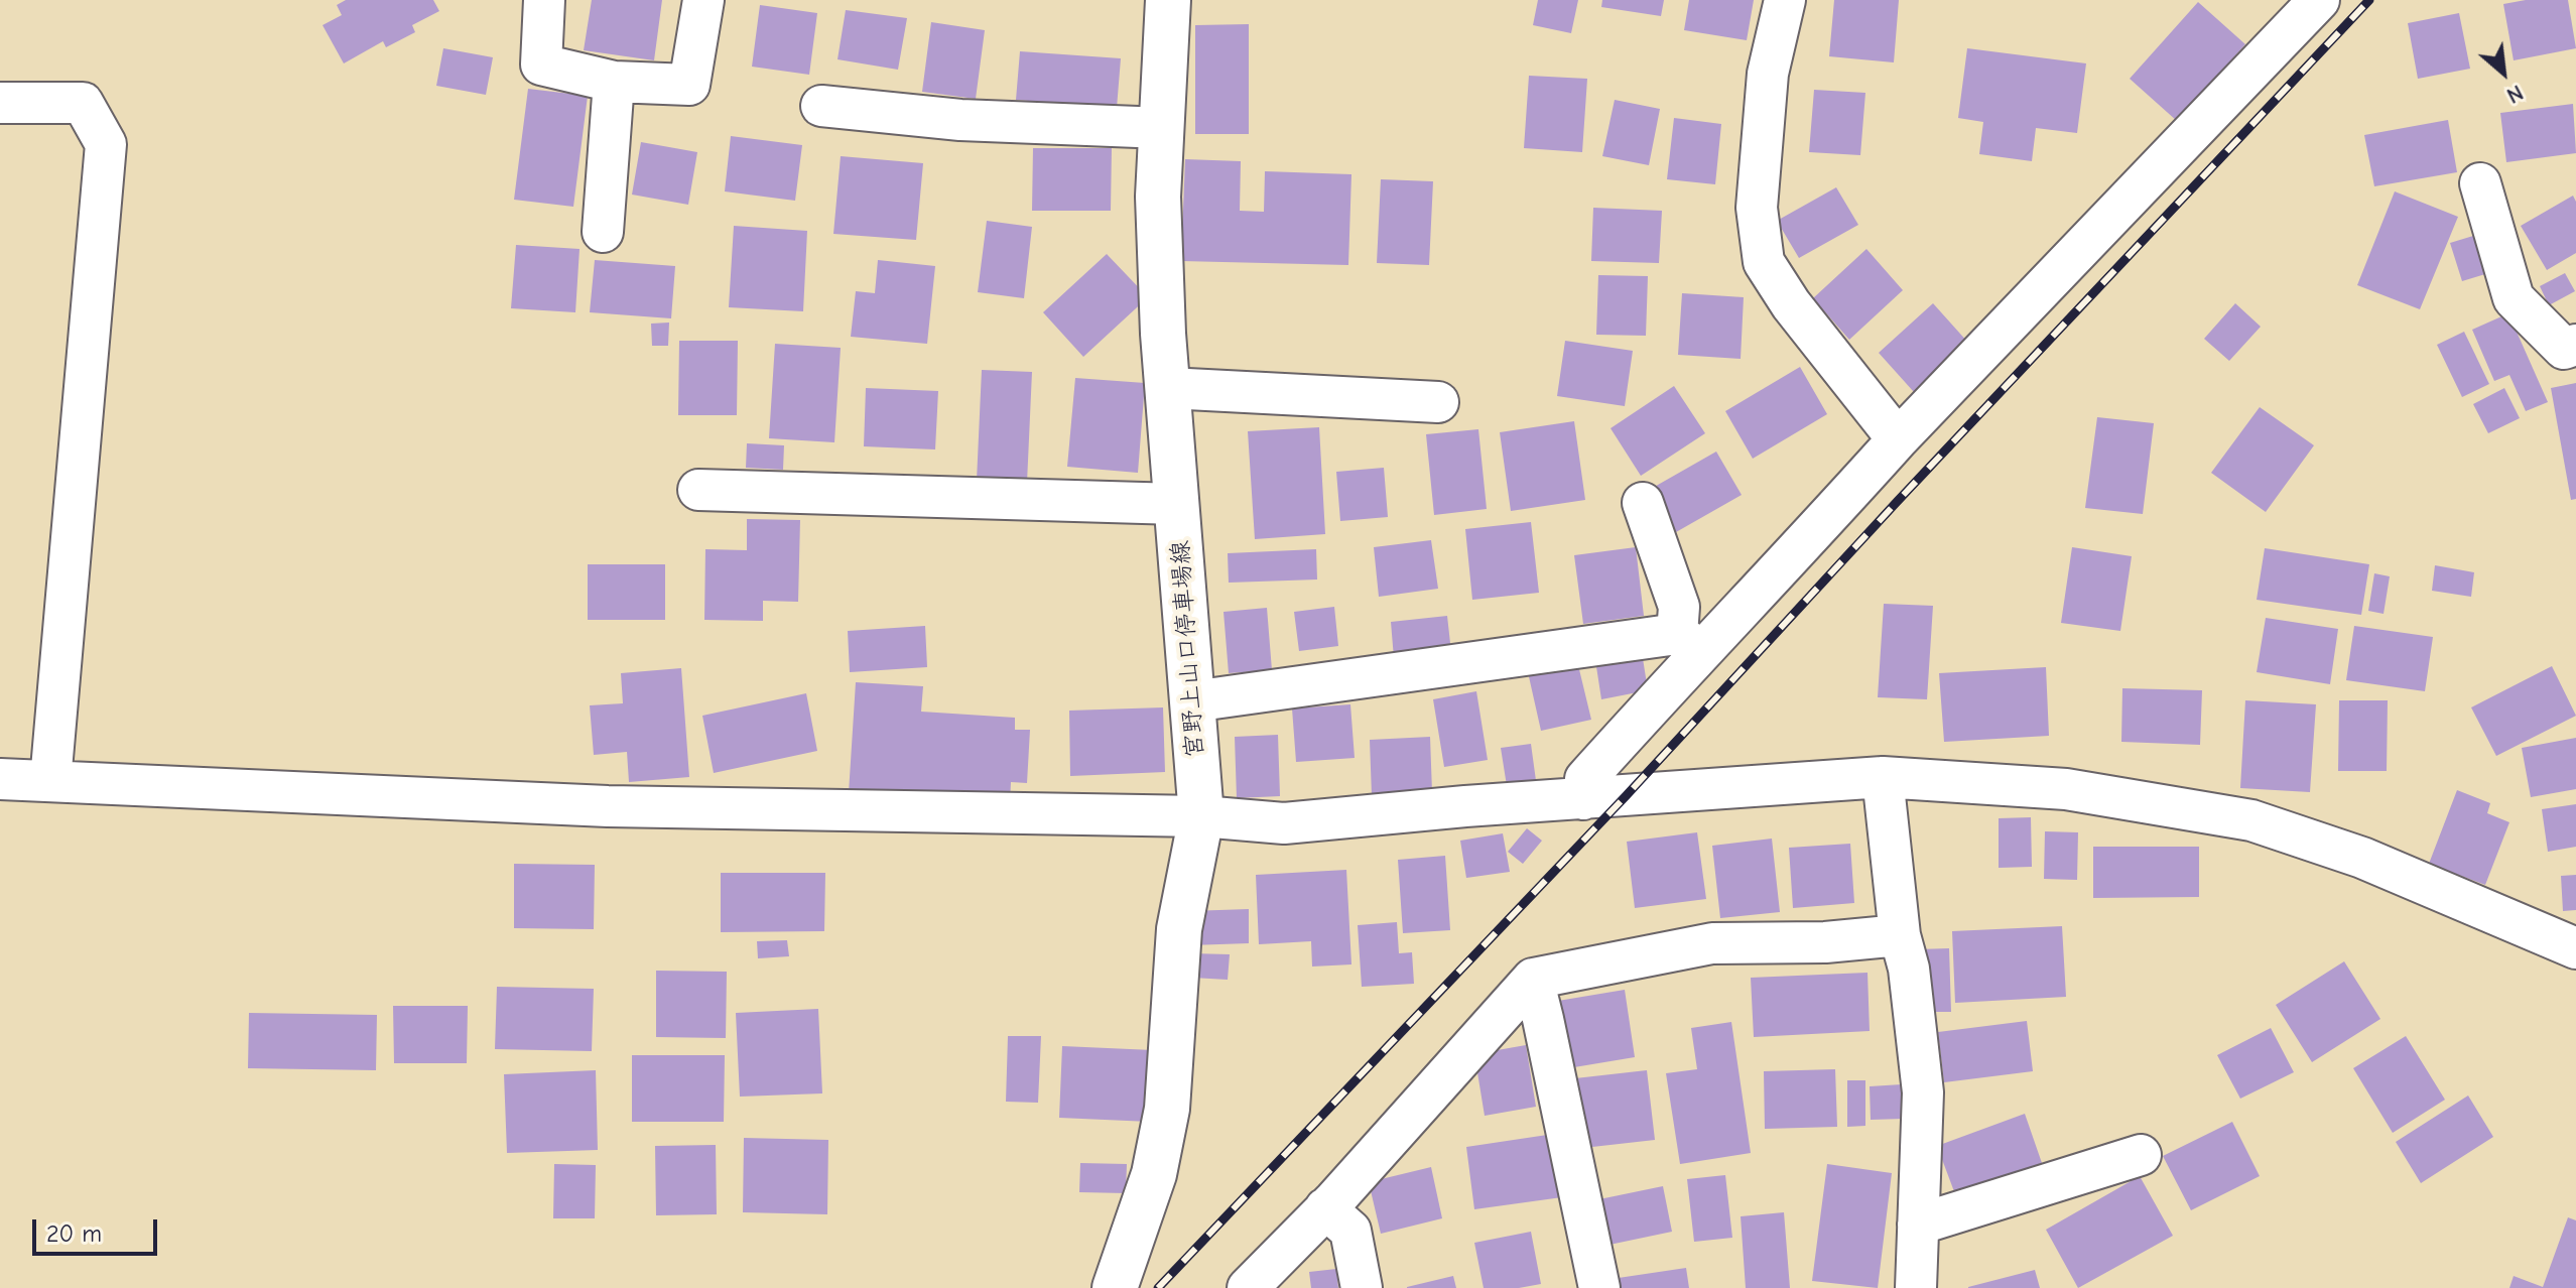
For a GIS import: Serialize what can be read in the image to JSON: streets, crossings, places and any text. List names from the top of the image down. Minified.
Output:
{"streets":{"main road":["宮野上山口停車場線"]},"scale_bar":"20 m","north":"bottom right"}
